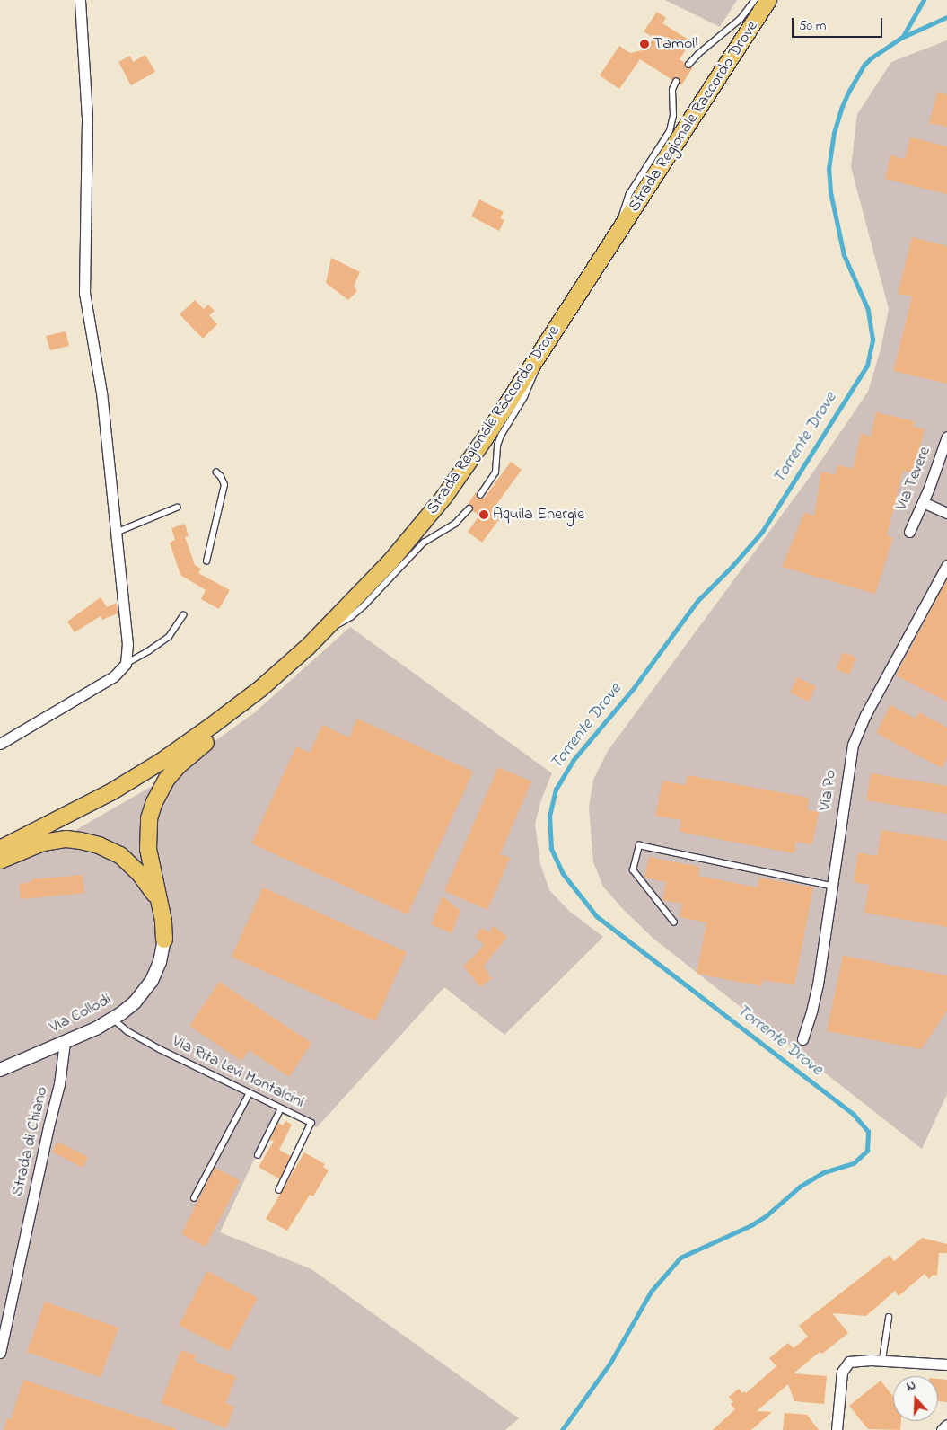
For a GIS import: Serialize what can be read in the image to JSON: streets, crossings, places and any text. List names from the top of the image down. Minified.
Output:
{"streets":{"main road":["Strada Regionale Raccordo Drove"],"street":["Via Tevere","Via Po","Via Collodi","Strada di Chiano"],"lane":["Via Rita Levi Montalcini"]},"crossings":[["Via Collodi","Via Rita Levi Montalcini"],["Via Collodi","Strada di Chiano"]],"water":["Torrente Drove"],"places":["Tamoil","Aquila Energie"],"scale_bar":"50 m","north":"top"}
